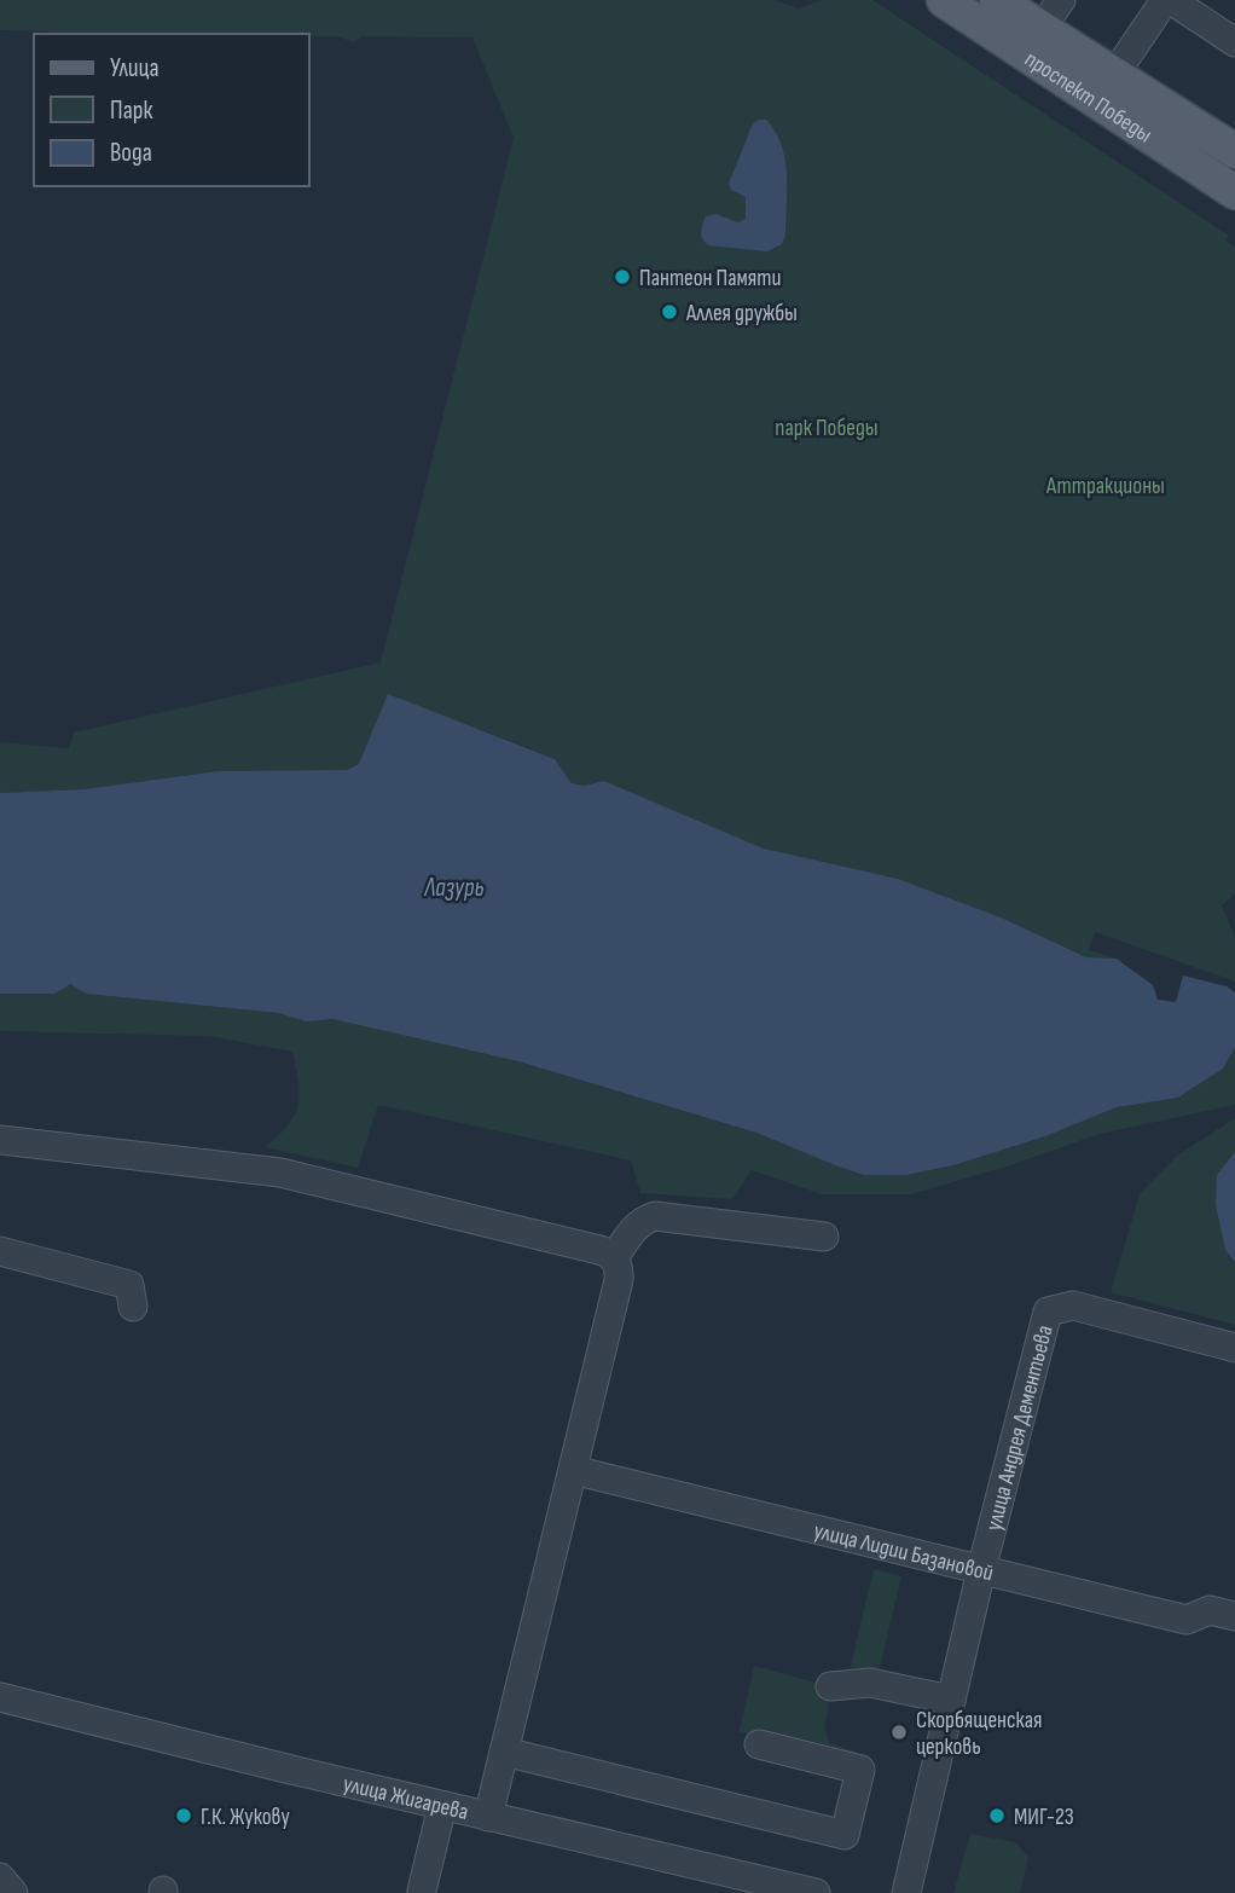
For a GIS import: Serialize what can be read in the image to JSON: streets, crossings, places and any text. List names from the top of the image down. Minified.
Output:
{"streets":{"main road":["проспект Победы"],"street":["улица Андрея Дементьева","улица Лидии Базановой","улица Жигарева"]},"crossings":[["улица Андрея Дементьева","улица Лидии Базановой"]],"water":["Лазурь"],"parks":["парк Победы","Аттракционы"],"places":["Пантеон Памяти","Аллея дружбы","Скорбященская церковь","Г.К. Жукову","МИГ-23"],"legend":["Улица","Парк","Вода"]}
